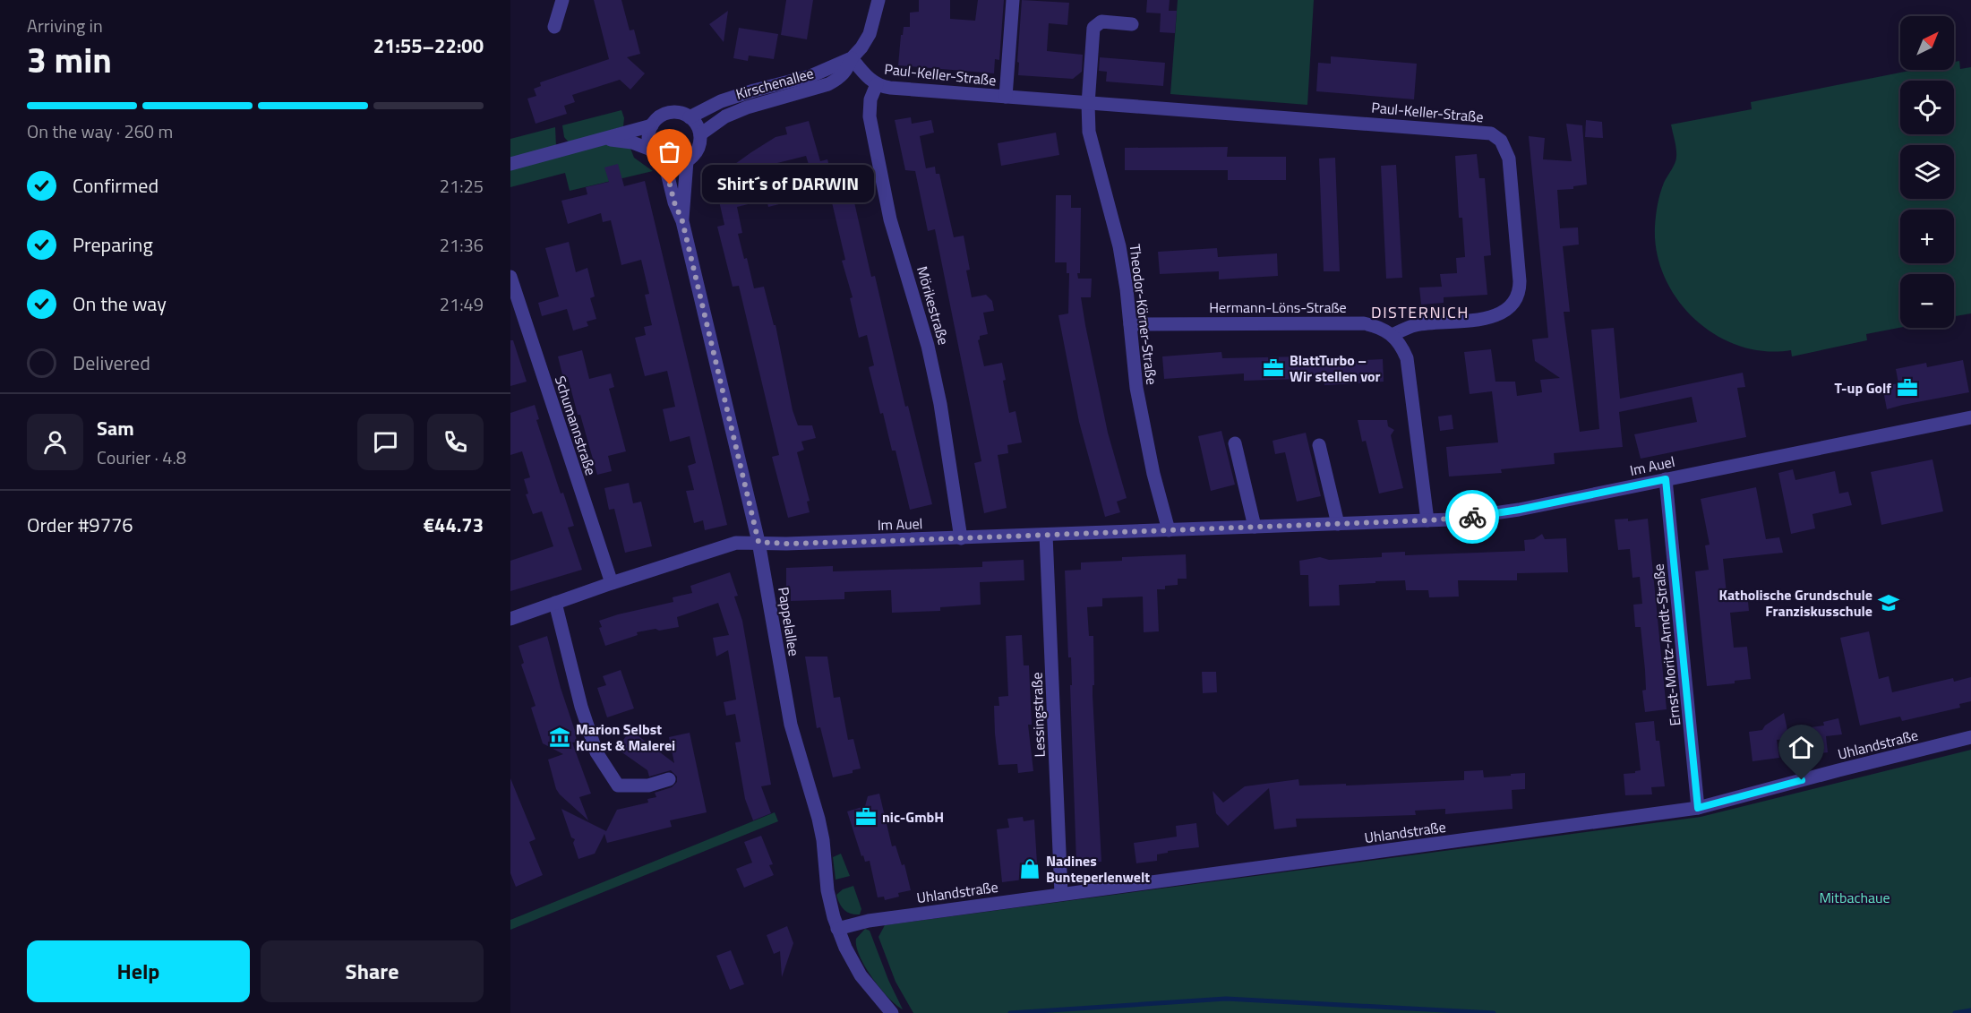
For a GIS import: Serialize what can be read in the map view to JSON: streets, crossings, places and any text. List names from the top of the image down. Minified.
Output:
{"streets":{"street":["Paul-Keller-Straße","Kirschenallee","Mörikestraße","Hermann-Löns-Straße","Theodor-Körner-Straße","Schumannstraße","Im Auel","Pappelallee","Ernst-Moritz-Arndt-Straße","Lessingstraße","Uhlandstraße"]},"crossings":[["Paul-Keller-Straße","Kirschenallee"],["Paul-Keller-Straße","Mörikestraße"],["Paul-Keller-Straße","Hermann-Löns-Straße"],["Paul-Keller-Straße","Theodor-Körner-Straße"],["Kirschenallee","Pappelallee"],["Mörikestraße","Im Auel"],["Hermann-Löns-Straße","Theodor-Körner-Straße"],["Theodor-Körner-Straße","Im Auel"],["Schumannstraße","Im Auel"],["Im Auel","Pappelallee"],["Im Auel","Ernst-Moritz-Arndt-Straße"],["Im Auel","Lessingstraße"],["Pappelallee","Uhlandstraße"],["Ernst-Moritz-Arndt-Straße","Uhlandstraße"],["Lessingstraße","Uhlandstraße"]],"districts":["DISTERNICH"],"parks":["Mitbachaue"],"places":{"other":["Shirt´s of DARWIN"],"office":["BlattTurbo – Wir stellen vor","T-up Golf","nic-GmbH"],"school or university":["Katholische Grundschule Franziskusschule"],"museum":["Marion Selbst Kunst & Malerei"],"shop":["Nadines Bunteperlenwelt"]},"north":"top right","page":{"heading":["3 min","Arriving in","21:55–22:00"],"panel":["Sam","Courier · 4.8","Order #9776","€44.73"],"map_buttons":["+","−"],"bar":"On the way · 260 m","list":[["Confirmed","21:25"],["Preparing","21:36"],["On the way","21:49"],"Delivered"],"bubble":"Shirt´s of DARWIN","buttons":["Help","Share"]}}
